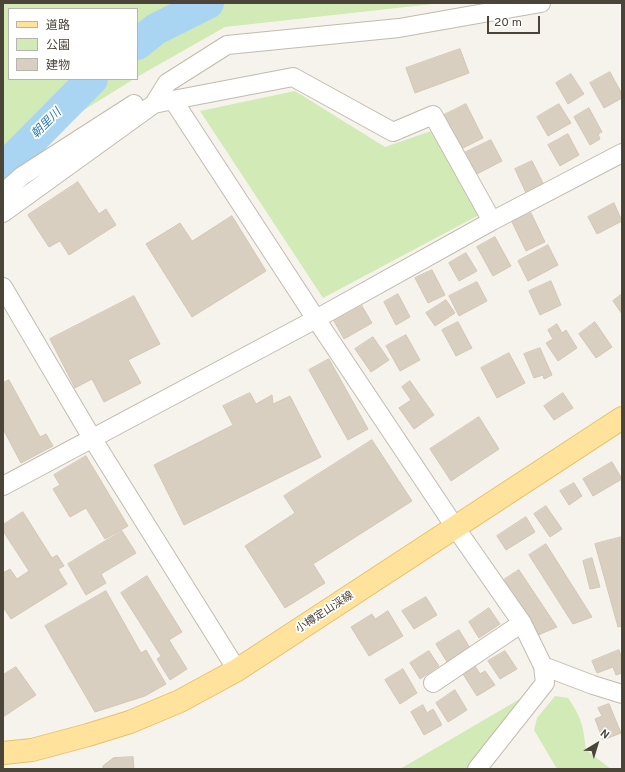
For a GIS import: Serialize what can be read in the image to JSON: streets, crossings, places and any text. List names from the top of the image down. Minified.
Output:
{"streets":{"main road":["小樽定山渓線"]},"water":["朝里川"],"legend":["道路","公園","建物"],"scale_bar":"20 m","north":"top right"}
